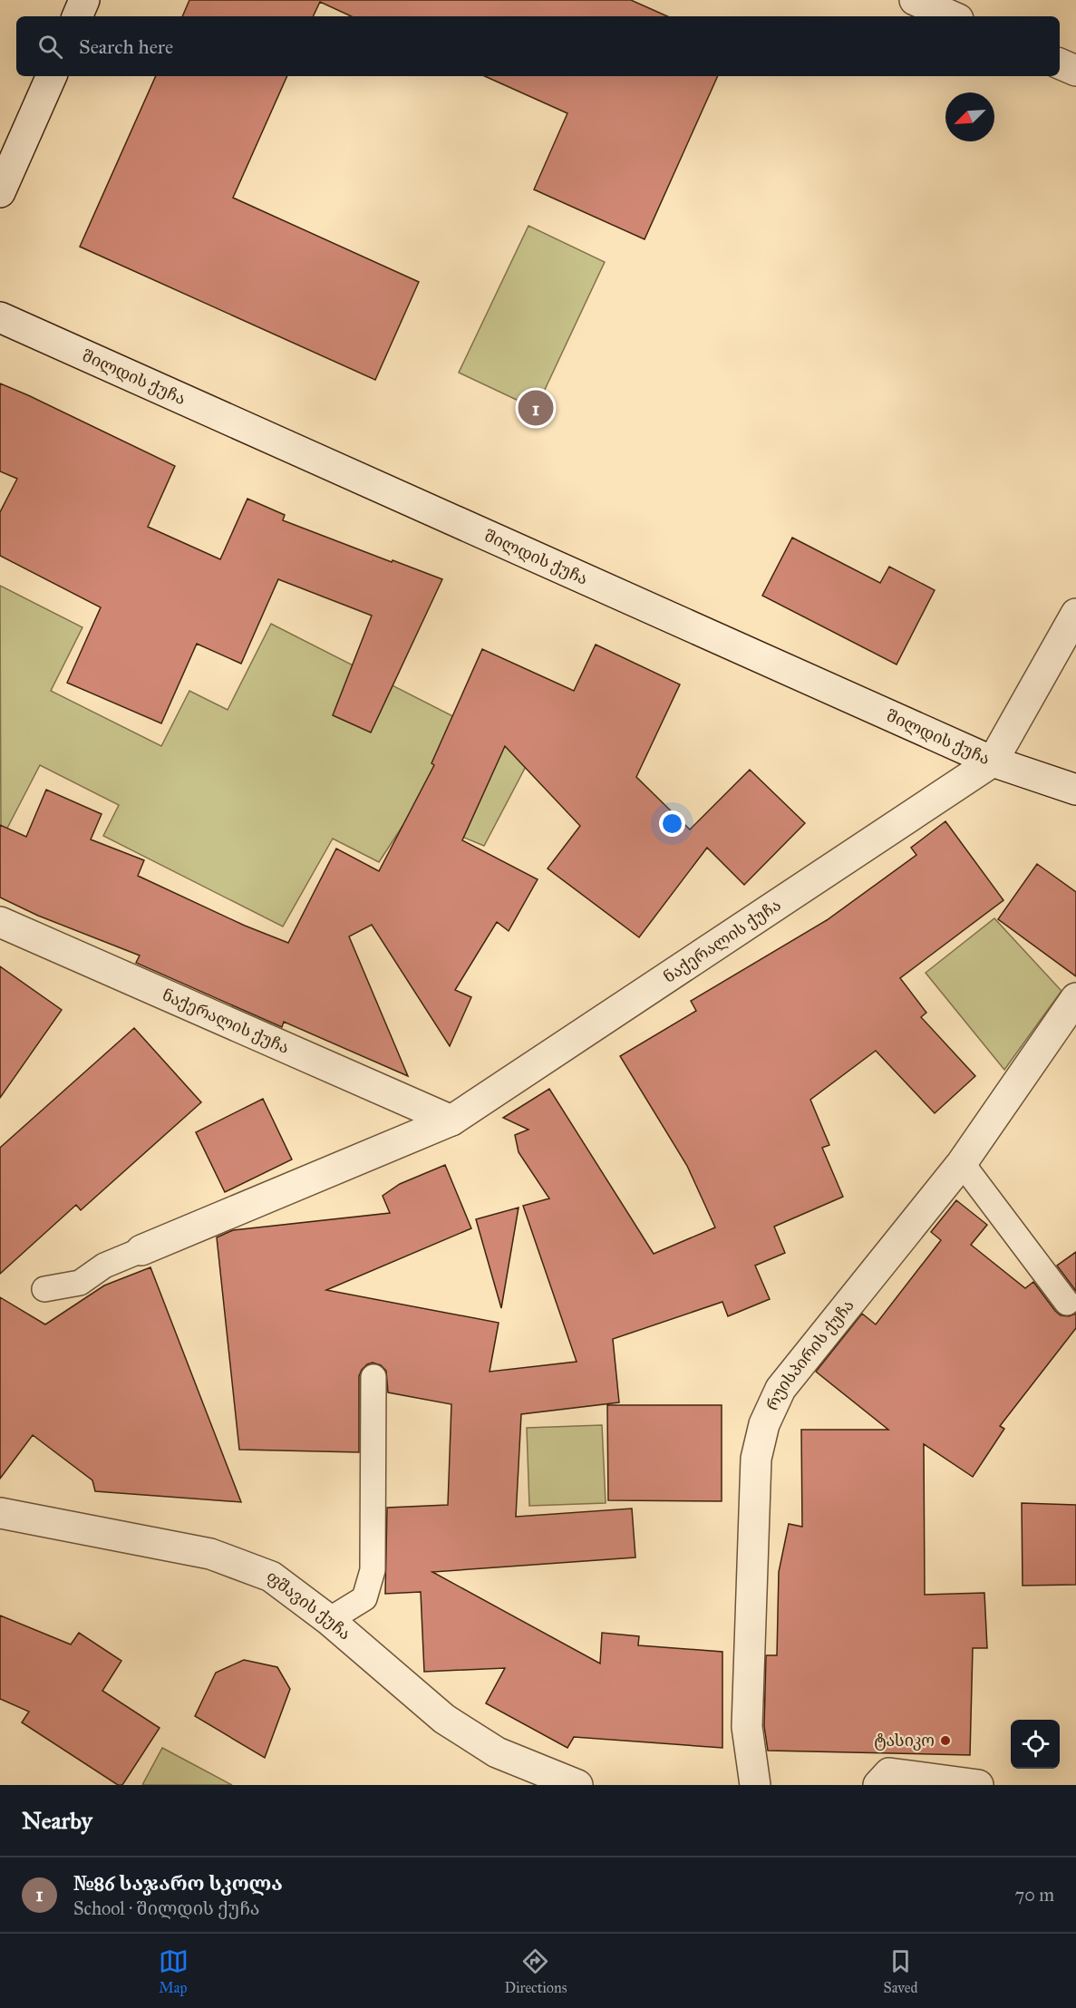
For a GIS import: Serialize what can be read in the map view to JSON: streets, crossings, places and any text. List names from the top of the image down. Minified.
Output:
{"streets":{"street":["შილდის ქუჩა","ნაქერალის ქუჩა","რუისპირის ქუჩა","ფშავის ქუჩა"]},"crossings":[["შილდის ქუჩა","ნაქერალის ქუჩა"]],"places":["ტასიკო"],"north":"bottom left","page":{"search":"Search here","pins":"1","heading":"Nearby","list":[{"mark":"1","name":"№86 საჯარო სკოლა","note":"School · შილდის ქუჩა","value":"70 m"}],"nav":["Map","Directions","Saved"]}}
